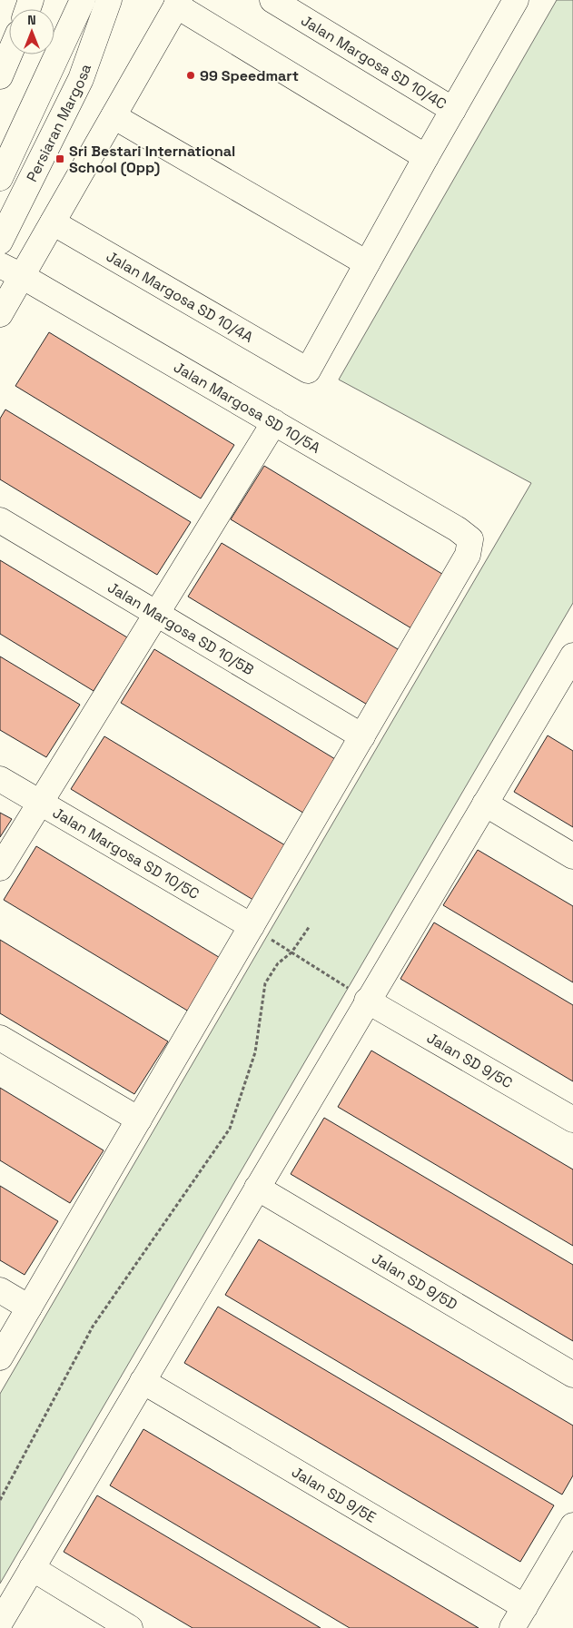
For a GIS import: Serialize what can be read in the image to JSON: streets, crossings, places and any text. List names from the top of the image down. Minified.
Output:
{"streets":{"street":["Jalan Margosa SD 10/4C","Persiaran Margosa","Jalan Margosa SD 10/4A","Jalan Margosa SD 10/5A","Jalan Margosa SD 10/5B","Jalan Margosa SD 10/5C","Jalan SD 9/5C","Jalan SD 9/5D","Jalan SD 9/5E"]},"crossings":[["Jalan Margosa SD 10/5A","Jalan Margosa SD 10/5B"]],"places":{"other":["99 Speedmart"],"transit":["Sri Bestari International School (Opp)"]},"north":"top"}
